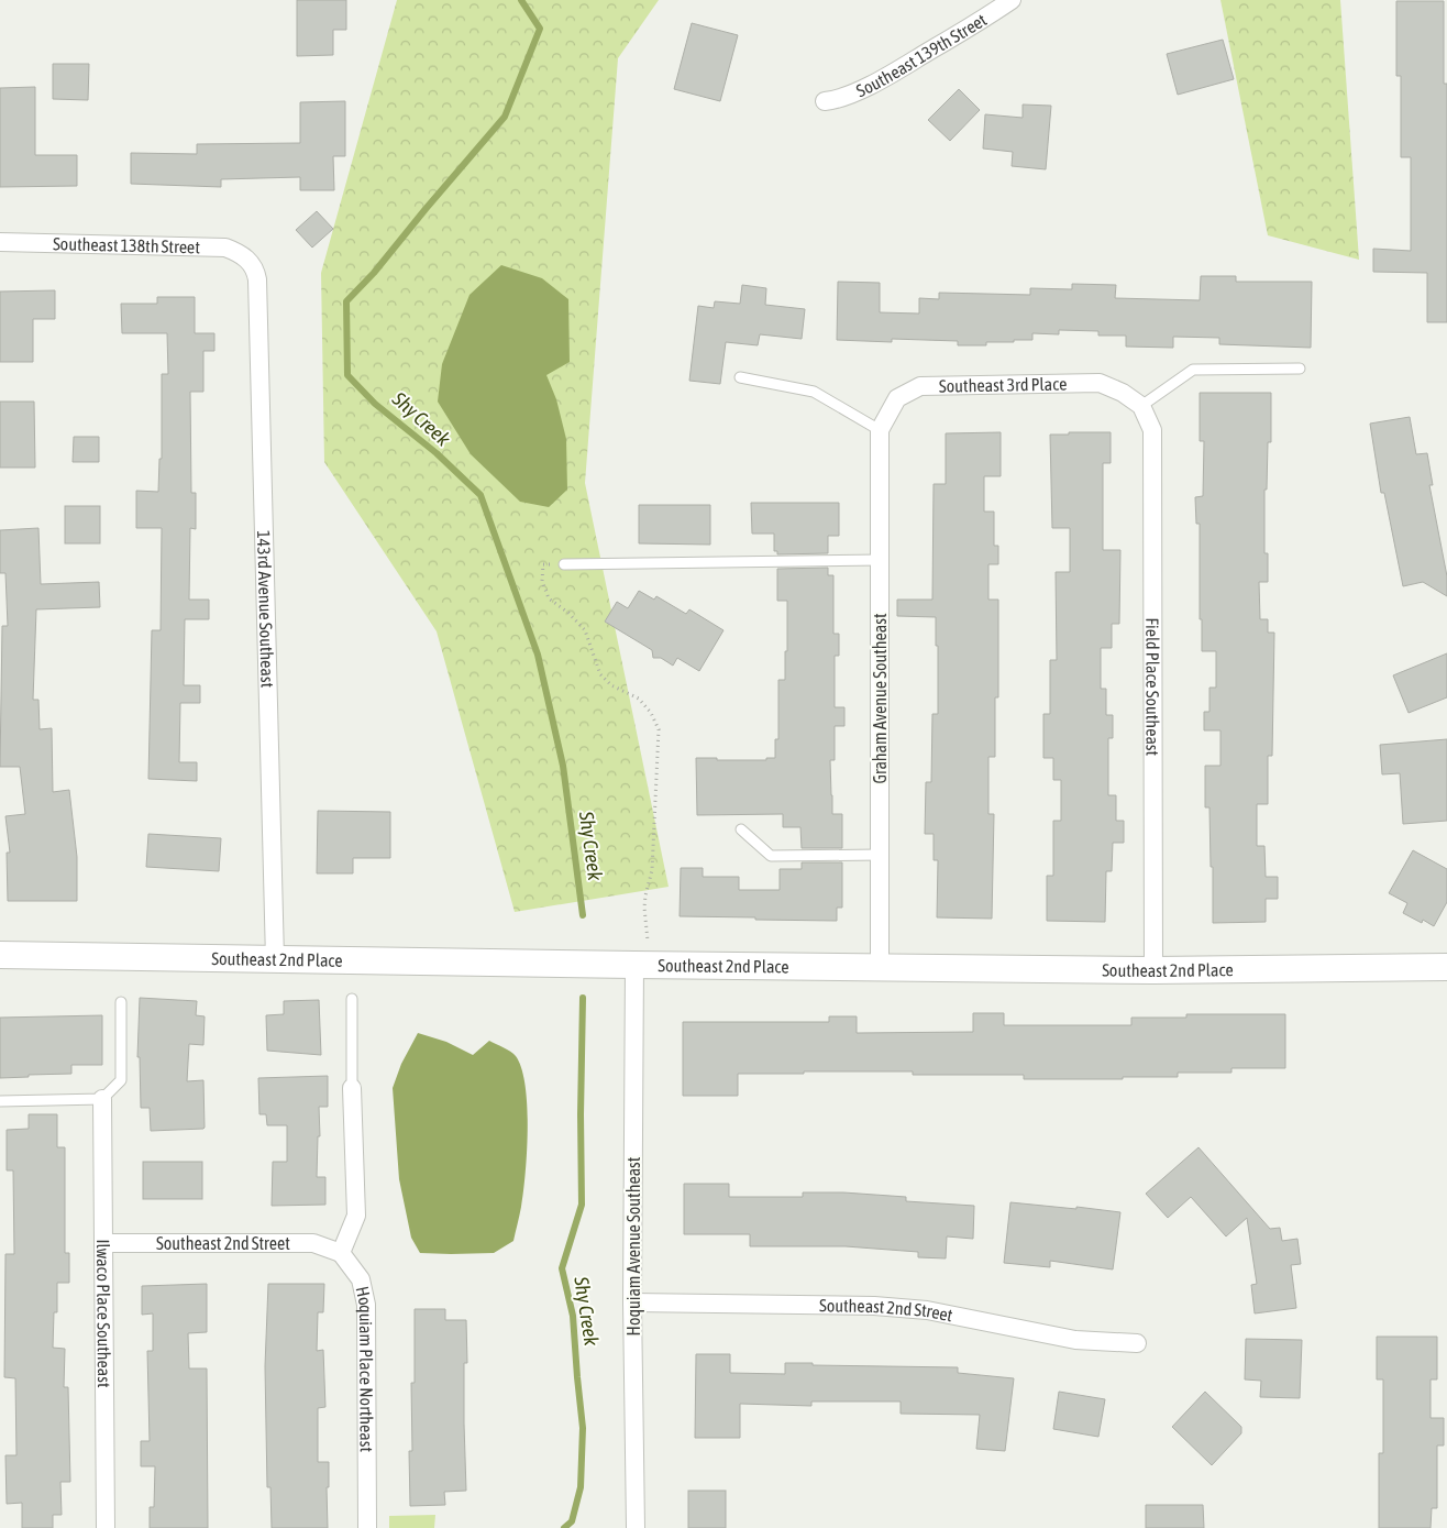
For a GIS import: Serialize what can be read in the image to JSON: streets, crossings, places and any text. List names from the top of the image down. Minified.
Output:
{"streets":{"street":["Southeast 139th Street","Southeast 138th Street","Southeast 3rd Place","143rd Avenue Southeast","Field Place Southeast","Graham Avenue Southeast","Southeast 2nd Place","Southeast 2nd Street","Hoquiam Avenue Southeast","Ilwaco Place Southeast","Hoquiam Place Northeast"]},"crossings":[["Southeast 138th Street","143rd Avenue Southeast"],["Southeast 3rd Place","Field Place Southeast"],["Southeast 3rd Place","Graham Avenue Southeast"],["143rd Avenue Southeast","Southeast 2nd Place"],["Field Place Southeast","Southeast 2nd Place"],["Graham Avenue Southeast","Southeast 2nd Place"],["Southeast 2nd Place","Hoquiam Avenue Southeast"],["Southeast 2nd Street","Hoquiam Avenue Southeast"],["Southeast 2nd Street","Ilwaco Place Southeast"],["Southeast 2nd Street","Hoquiam Place Northeast"]],"water":["Shy Creek"]}
